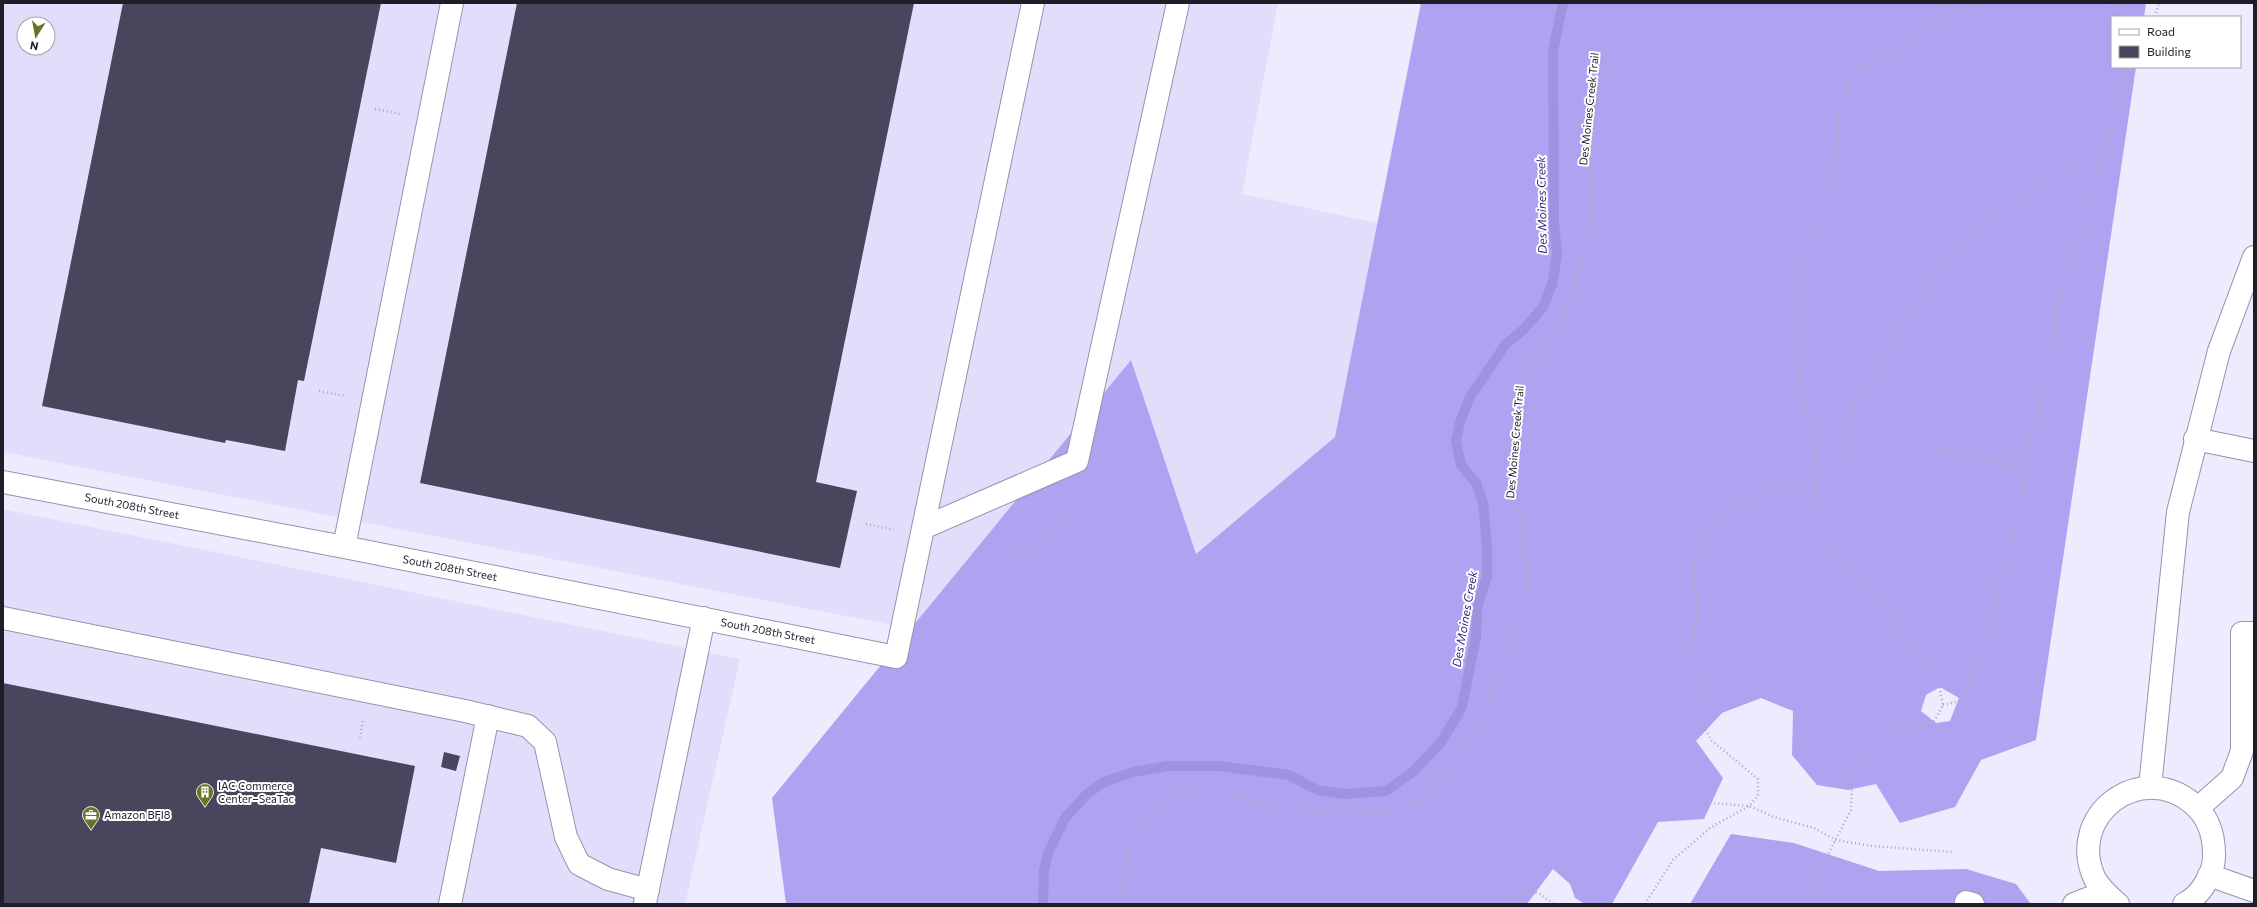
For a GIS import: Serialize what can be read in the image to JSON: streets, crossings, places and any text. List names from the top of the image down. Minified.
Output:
{"streets":{"street":["South 208th Street"],"path":["Des Moines Creek Trail"]},"water":["Des Moines Creek"],"places":{"building":["IAC Commerce Center–SeaTac"],"office":["Amazon BFI8"]},"legend":["Road","Building"],"north":"bottom"}
